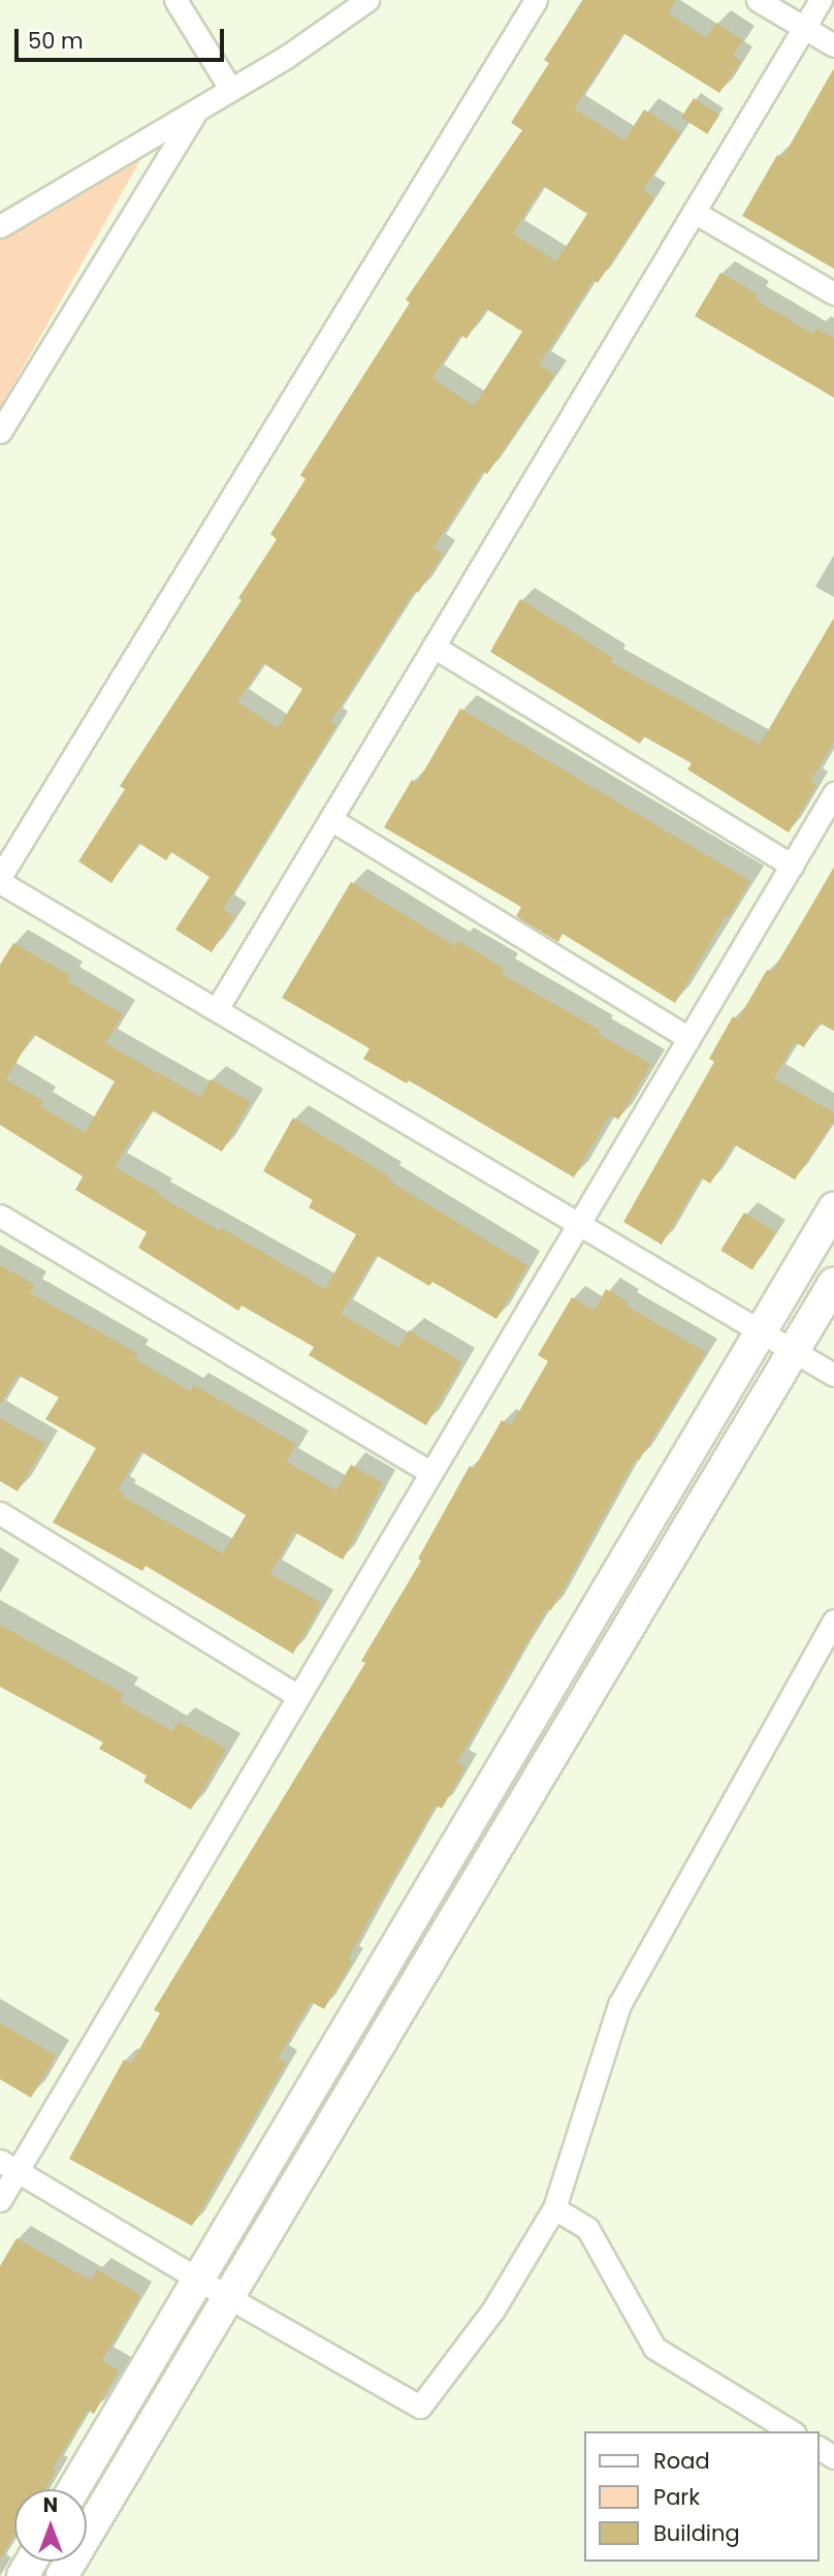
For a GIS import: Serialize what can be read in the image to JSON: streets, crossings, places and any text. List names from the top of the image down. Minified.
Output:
{"legend":["Road","Park","Building"],"scale_bar":"50 m","north":"top"}
